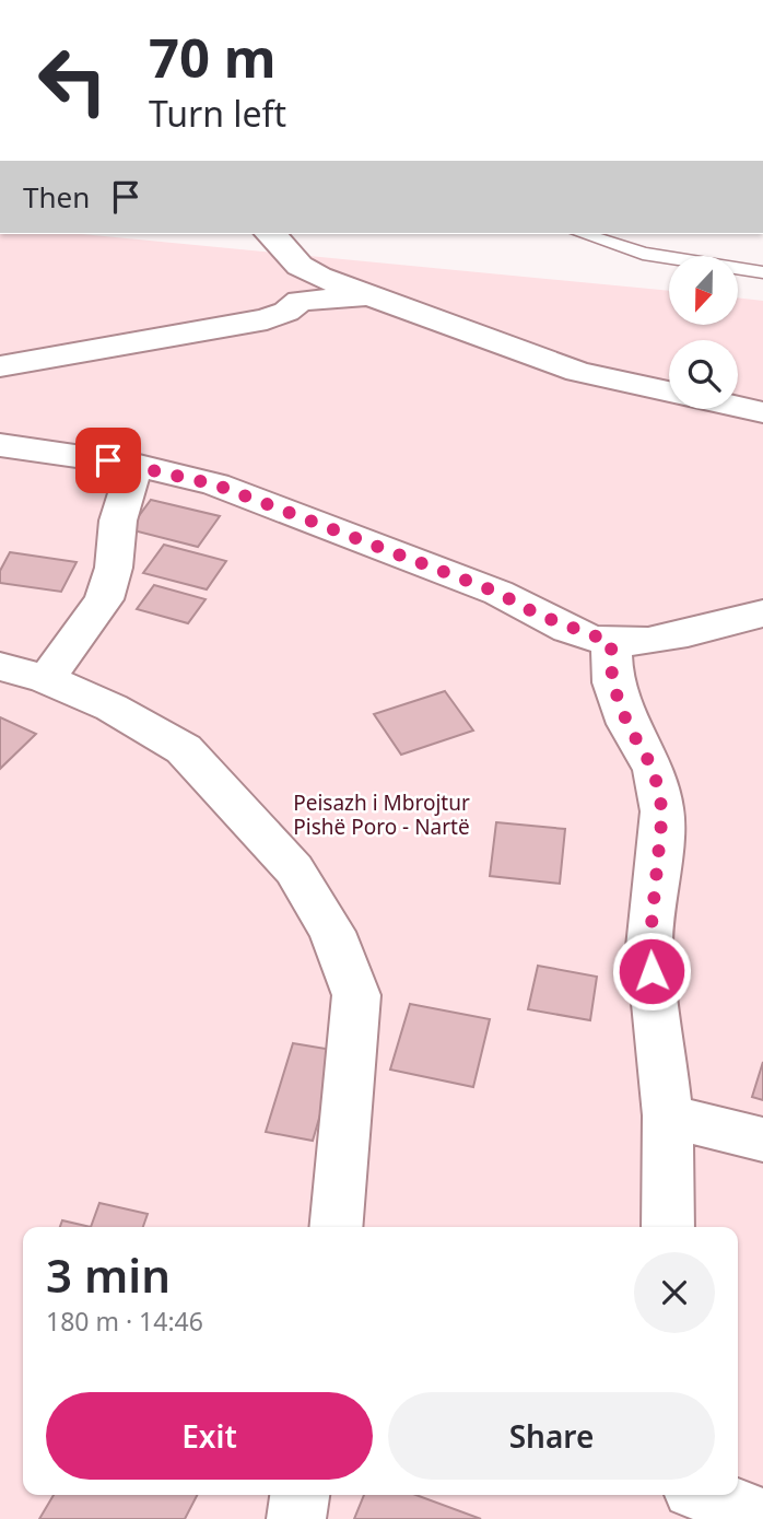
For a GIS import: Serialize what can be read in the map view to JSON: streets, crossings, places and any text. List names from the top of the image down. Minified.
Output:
{"parks":["Peisazh i Mbrojtur Pishë Poro - Nartë"],"north":"bottom","page":{"turn":["70 m","Turn left"],"then":"Then","heading":["3 min","180 m · 14:46"],"buttons":["Exit","Share"]}}
